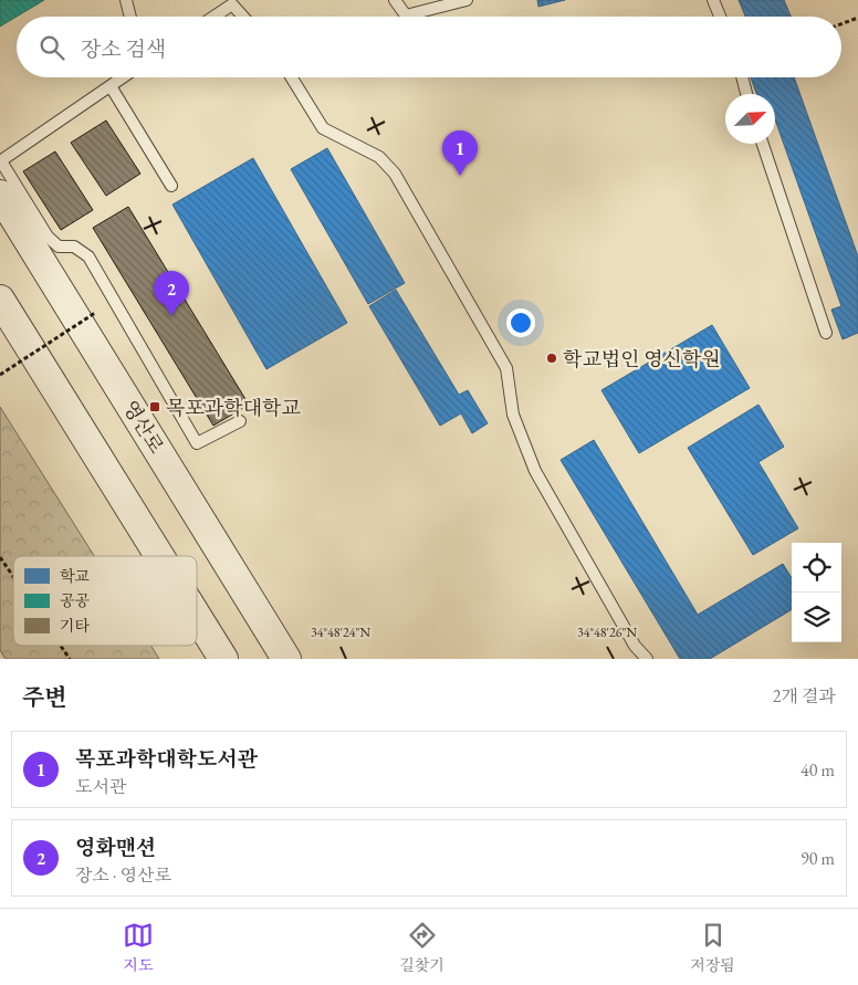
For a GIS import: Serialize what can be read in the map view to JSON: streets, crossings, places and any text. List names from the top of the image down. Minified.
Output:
{"streets":{"street":["영산로"]},"places":{"other":["학교법인 영신학원"],"transit":["목포과학대학교"]},"legend":["학교","공공","기타"],"north":"top right","page":{"search":"장소 검색","pins":["1","2"],"heading":["주변","2개 결과"],"list":[{"mark":"1","name":"목포과학대학도서관","note":"도서관","value":"40 m"},{"mark":"2","name":"영화맨션","note":"장소 · 영산로","value":"90 m"}],"nav":["지도","길찾기","저장됨"]},"coordinates":["34°48'24\"N","34°48'26\"N"]}
